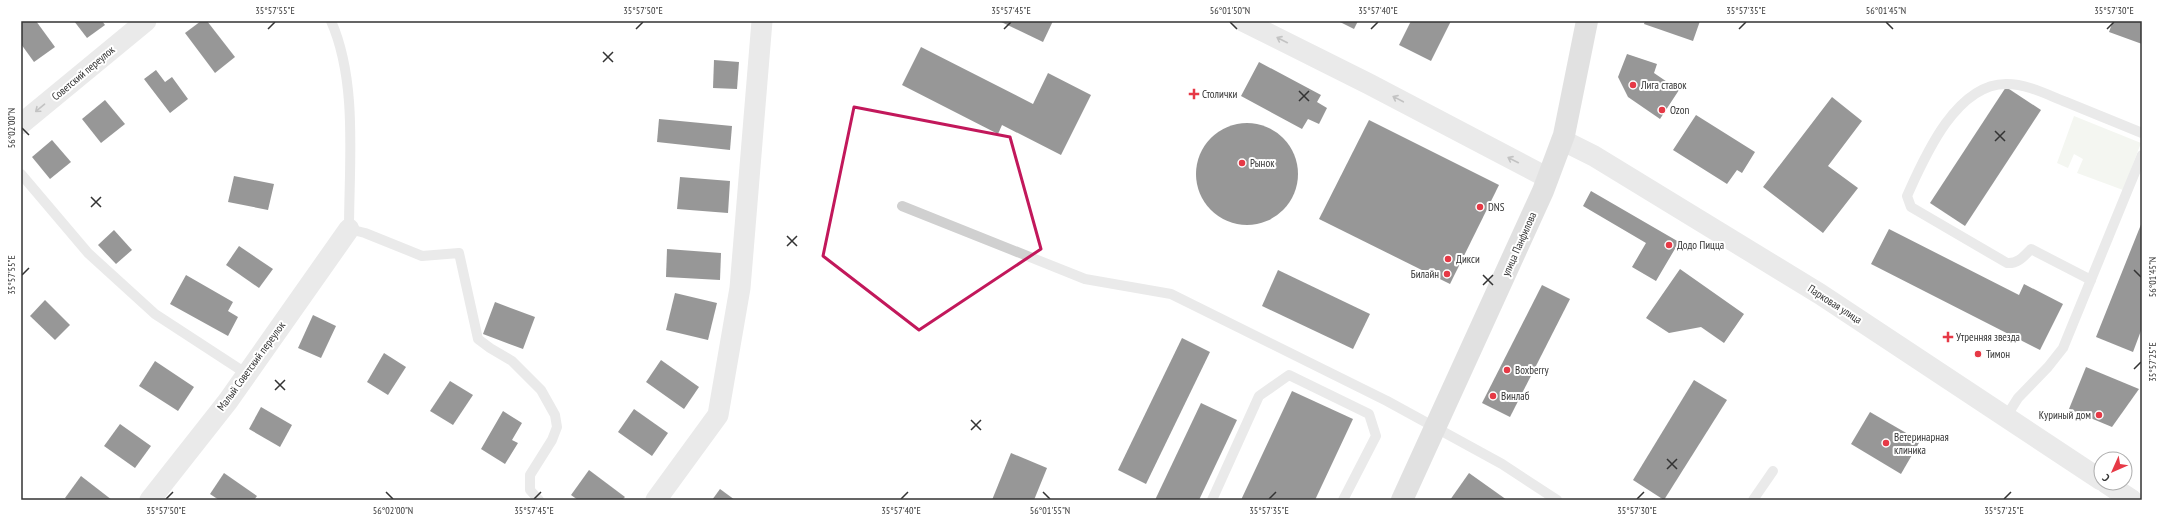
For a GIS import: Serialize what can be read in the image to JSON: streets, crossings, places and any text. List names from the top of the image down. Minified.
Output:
{"streets":{"main road":["улица Панфилова"],"street":["Советский переулок","Парковая улица","Малый Советский переулок"]},"crossings":[["улица Панфилова","Парковая улица"]],"one_way":["Советский переулок"],"places":{"other":["Лига ставок","Ozon","Рынок","DNS","Додо Пицца","Дикси","Билайн","Тимон","Boxberry","Винлаб","Куриный дом","Ветеринарная клиника"],"health":["Столички","Утренняя звезда"]},"north":"bottom left","coordinates":["35°57'55\"E","35°57'50\"E","35°57'45\"E","56°01'50\"N","35°57'40\"E","35°57'35\"E","56°01'45\"N","35°57'30\"E","56°02'00\"N","35°57'25\"E","56°01'55\"N"]}
